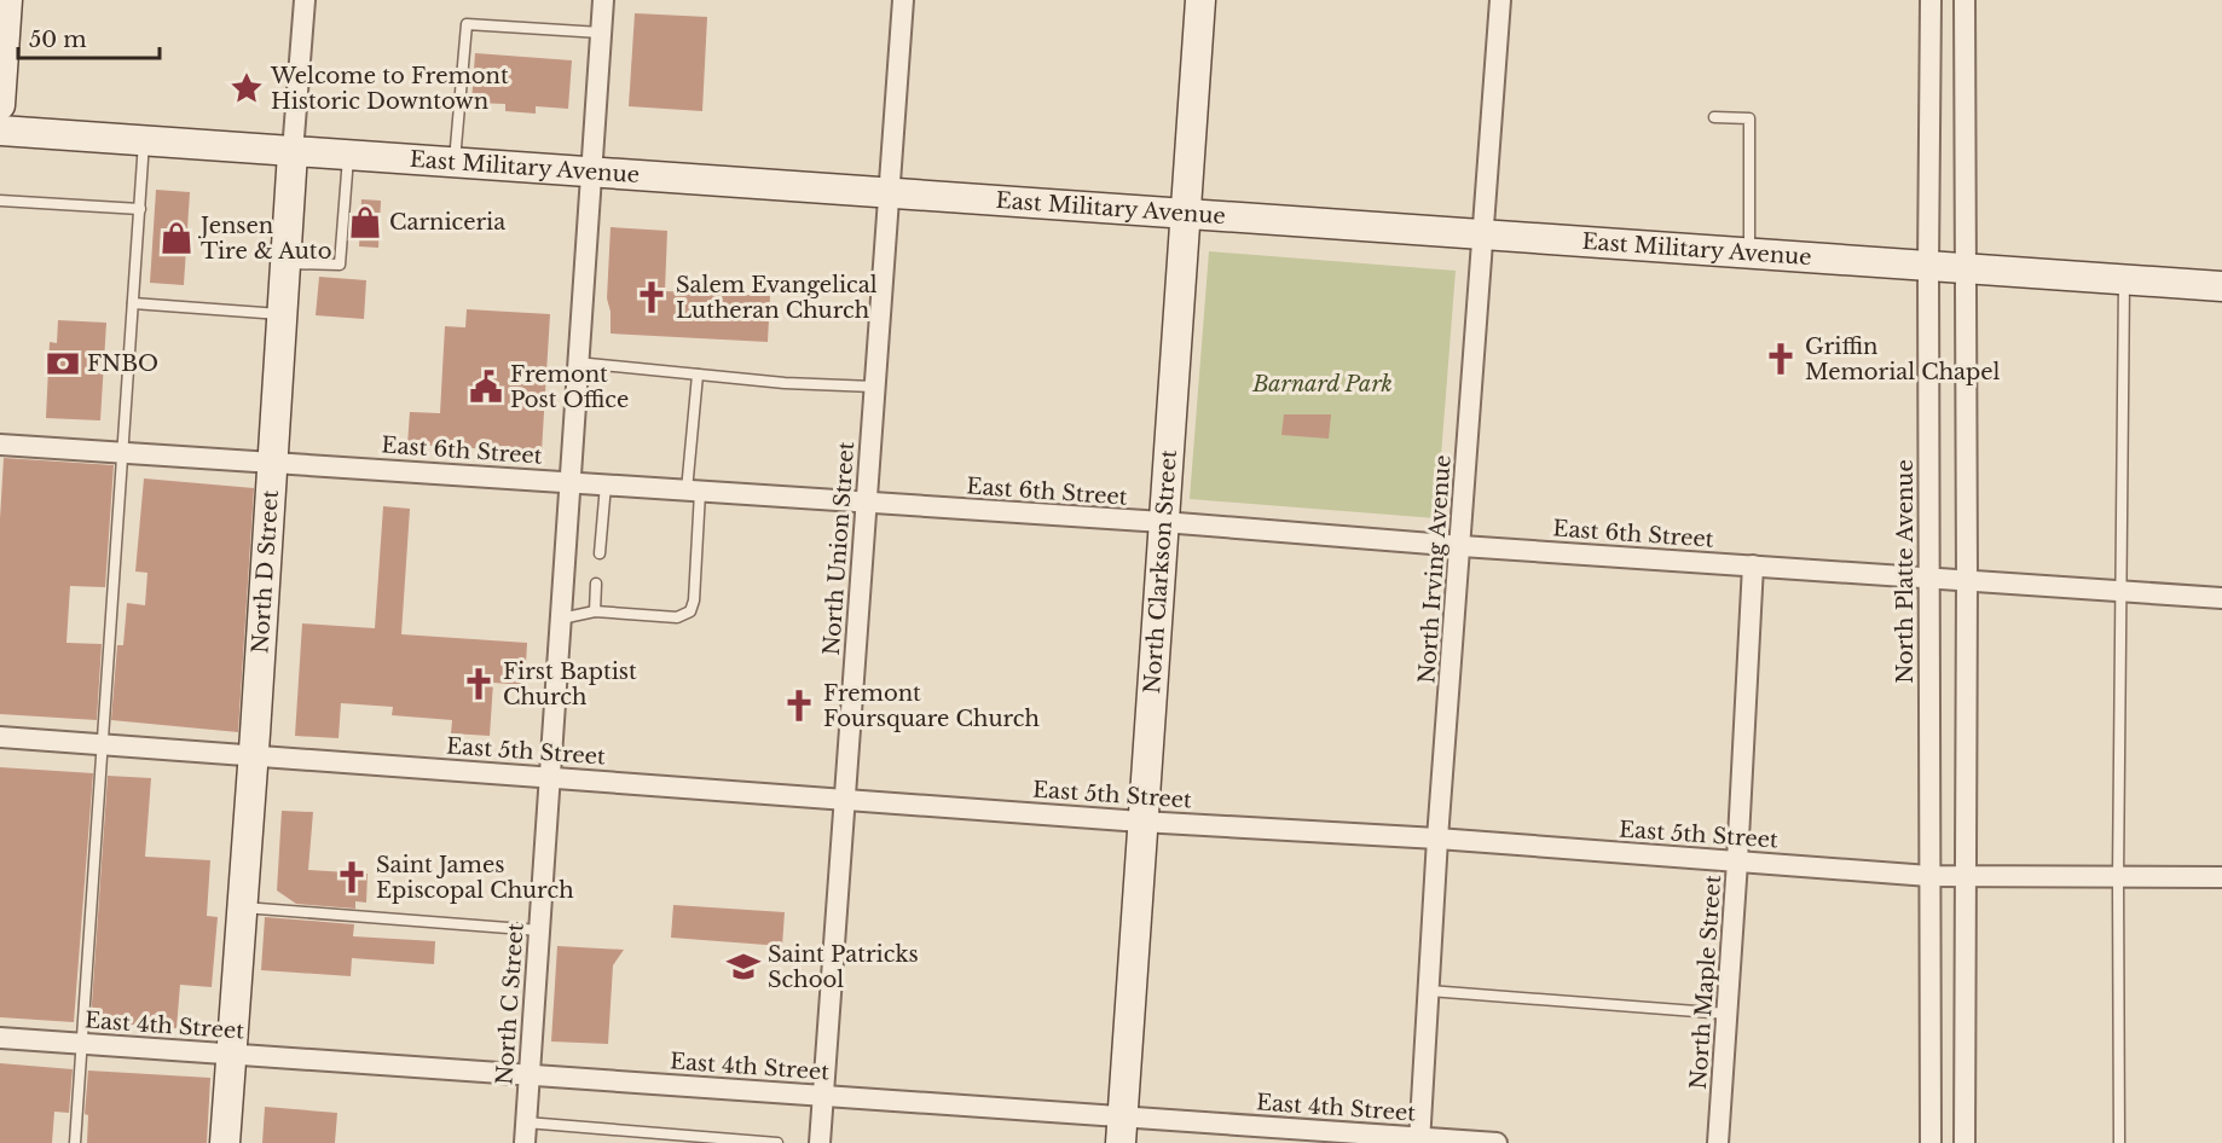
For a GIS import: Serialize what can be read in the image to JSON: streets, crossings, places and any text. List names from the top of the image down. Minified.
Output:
{"streets":{"main road":["East Military Avenue","North D Street","North Clarkson Street"],"street":["East 6th Street","North Union Street","North Irving Avenue","North Platte Avenue","East 5th Street","North Maple Street","North C Street","East 4th Street"]},"crossings":[["East Military Avenue","North Union Street"],["East Military Avenue","North Irving Avenue"],["East Military Avenue","North D Street"],["East Military Avenue","North Clarkson Street"],["East Military Avenue","North Platte Avenue"],["East Military Avenue","North C Street"],["East 6th Street","North Union Street"],["East 6th Street","North Irving Avenue"],["East 6th Street","North D Street"],["East 6th Street","North Clarkson Street"],["East 6th Street","North Platte Avenue"],["East 6th Street","North Maple Street"],["East 6th Street","North C Street"],["North Union Street","East 5th Street"],["North Union Street","East 4th Street"],["North Irving Avenue","East 5th Street"],["North Irving Avenue","East 4th Street"],["North D Street","East 5th Street"],["North D Street","East 4th Street"],["North Clarkson Street","East 5th Street"],["North Clarkson Street","East 4th Street"],["North Platte Avenue","East 5th Street"],["East 5th Street","North Maple Street"],["East 5th Street","North C Street"],["North C Street","East 4th Street"]],"parks":["Barnard Park"],"places":{"place":["Welcome to Fremont Historic Downtown"],"shop":["Carniceria","Jensen Tire & Auto"],"church":["Salem Evangelical Lutheran Church","Griffin Memorial Chapel","First Baptist Church","Fremont Foursquare Church","Saint James Episcopal Church"],"bank":["FNBO"],"public building":["Fremont Post Office"],"school or university":["Saint Patricks School"]},"scale_bar":"50 m"}
